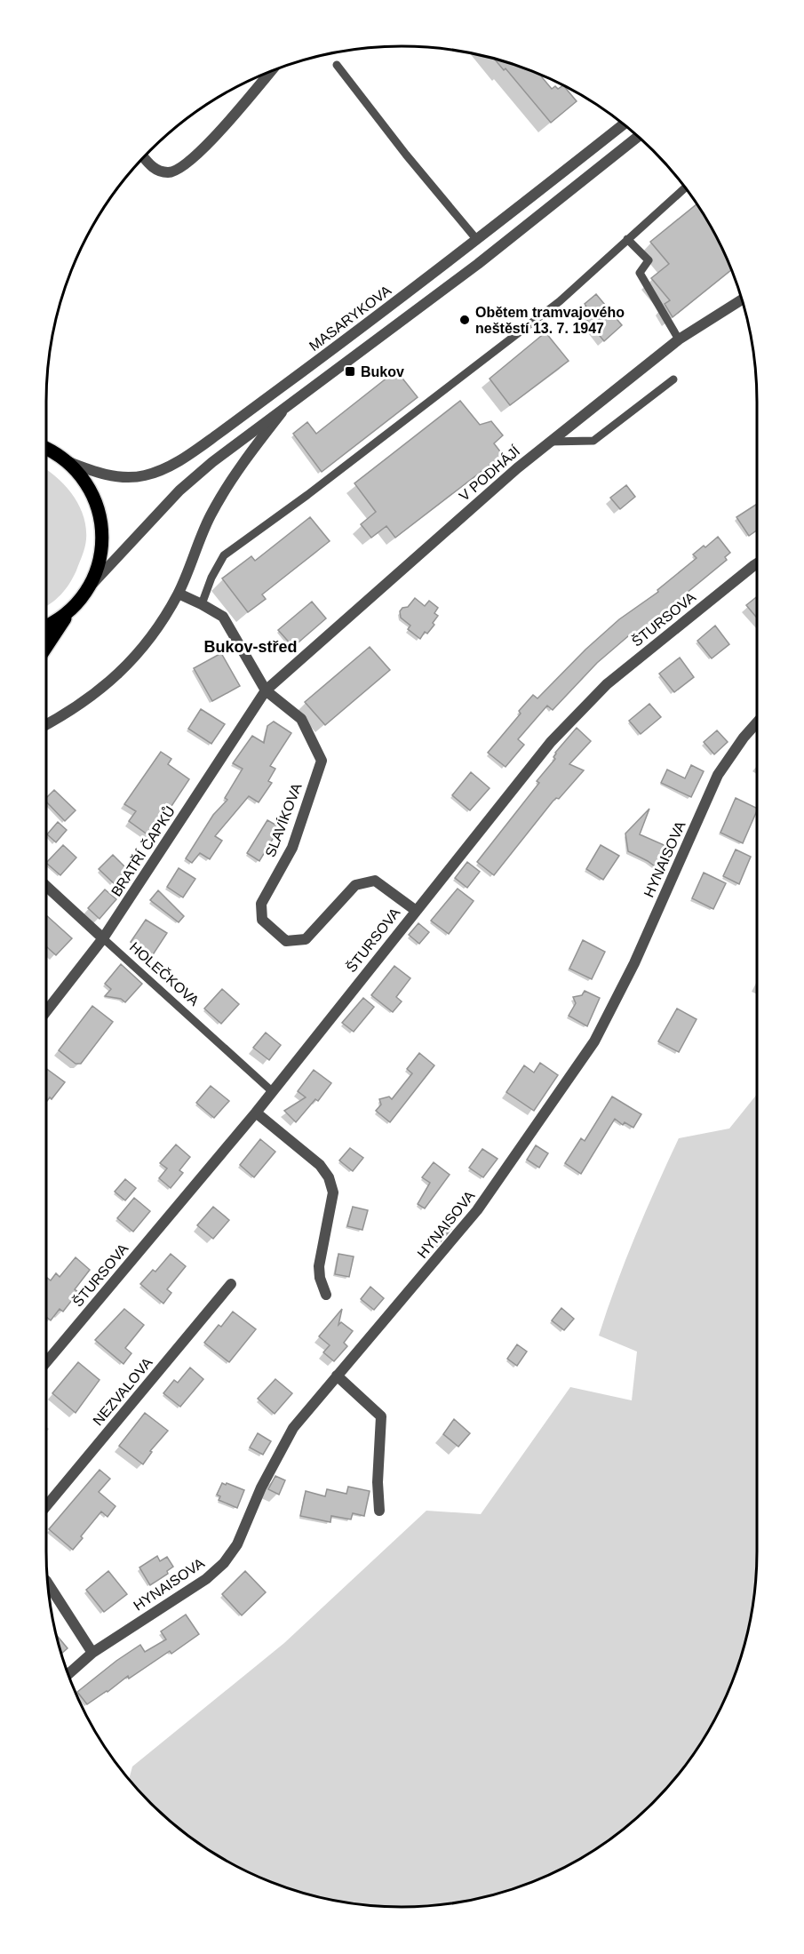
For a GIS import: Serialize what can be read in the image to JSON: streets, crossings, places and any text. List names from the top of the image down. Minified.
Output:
{"streets":{"street":["MASARYKOVA","V PODHÁJÍ","ŠTURSOVA","SLAVÍKOVA","BRATŘÍ ČAPKŮ","HYNAISOVA","HOLEČKOVA","NEZVALOVA"]},"crossings":[["V PODHÁJÍ","SLAVÍKOVA"],["V PODHÁJÍ","BRATŘÍ ČAPKŮ"],["ŠTURSOVA","SLAVÍKOVA"],["ŠTURSOVA","HOLEČKOVA"],["SLAVÍKOVA","BRATŘÍ ČAPKŮ"],["BRATŘÍ ČAPKŮ","HOLEČKOVA"]],"districts":["Bukov-střed"],"places":{"other":["Obětem tramvajového neštěstí 13. 7. 1947"],"transit":["Bukov"]}}
